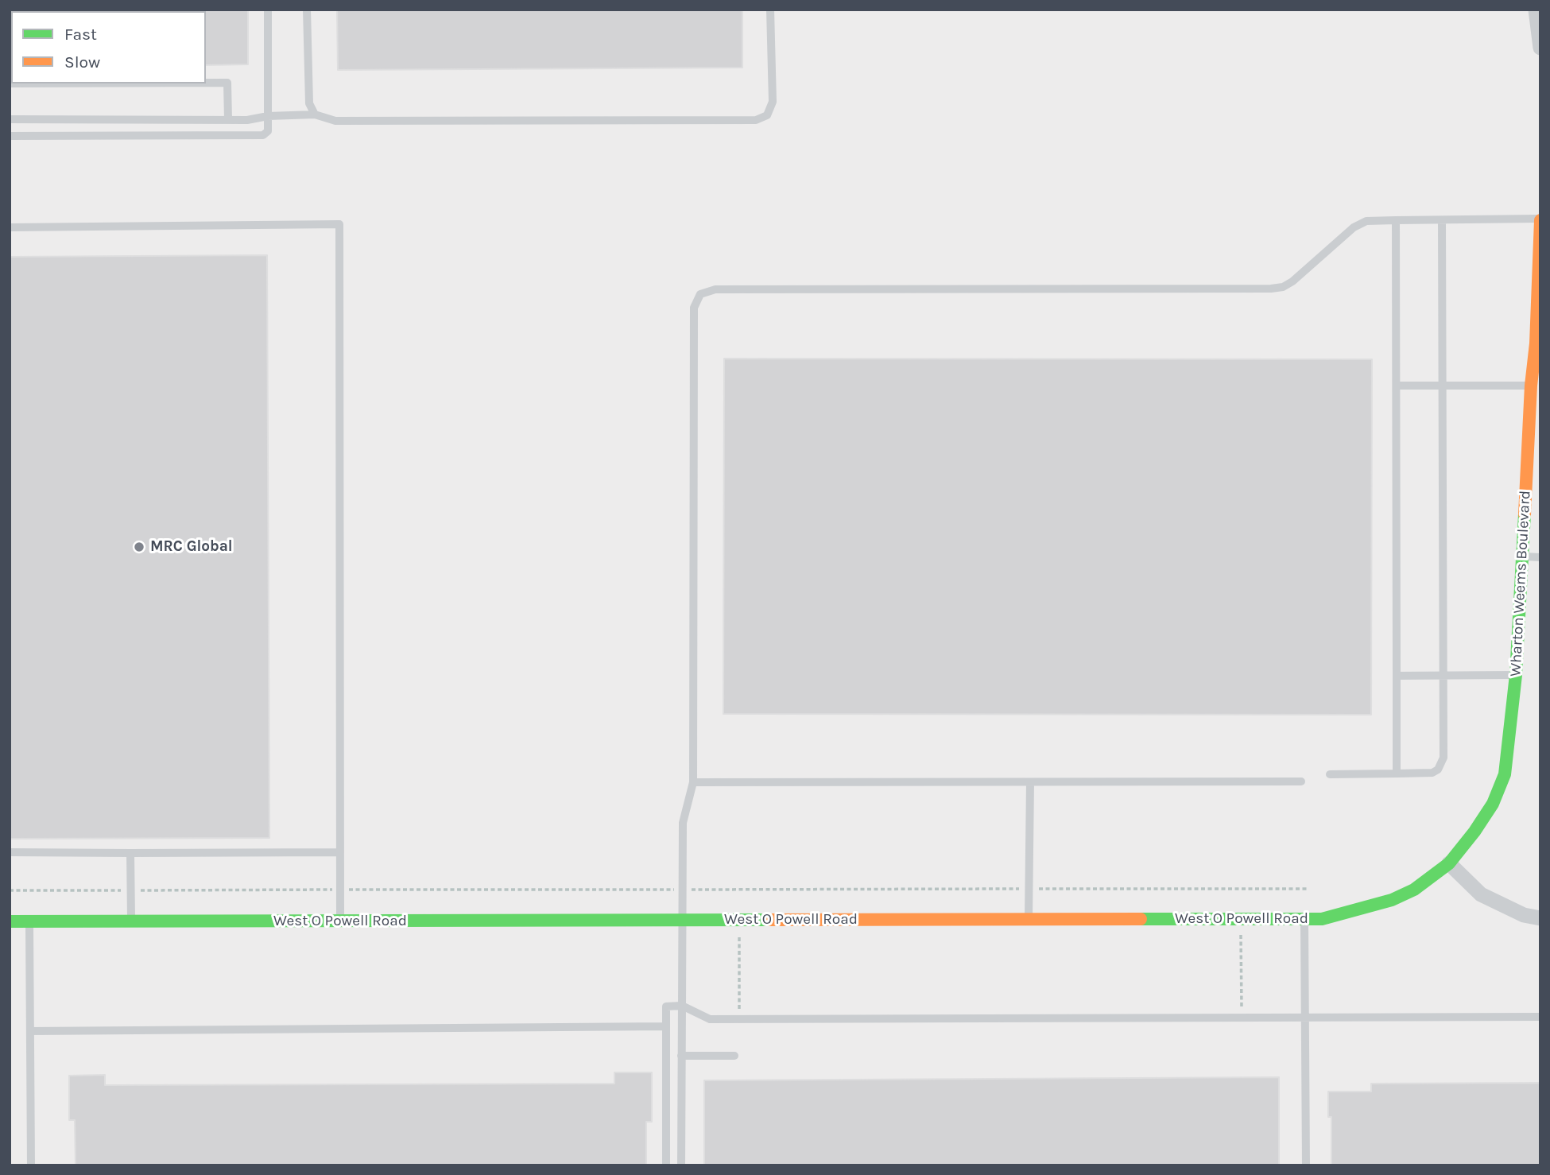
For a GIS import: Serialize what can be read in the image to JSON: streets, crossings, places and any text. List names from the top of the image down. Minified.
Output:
{"streets":{"street":["Wharton Weems Boulevard","West O Powell Road"]},"crossings":[["Wharton Weems Boulevard","West O Powell Road"]],"places":["MRC Global"],"legend":["Fast","Slow"]}
